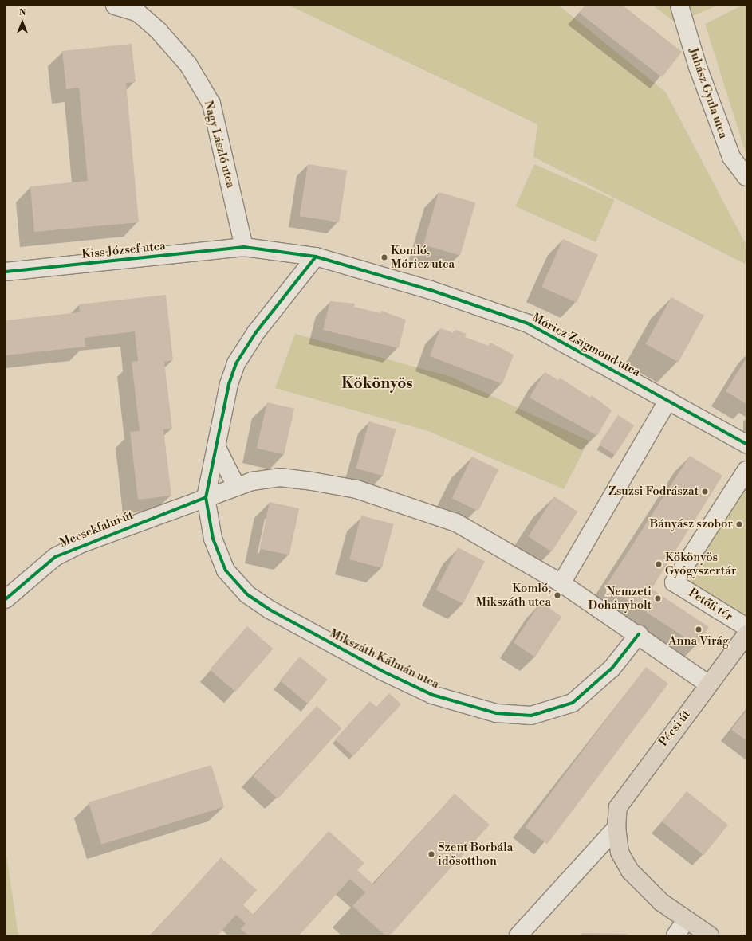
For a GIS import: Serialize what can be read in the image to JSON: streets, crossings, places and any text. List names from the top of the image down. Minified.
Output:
{"streets":{"main road":["Pécsi út"],"street":["Juhász Gyula utca","Nagy László utca","Kiss József utca","Móricz Zsigmond utca","Mecsekfalui út","Petőfi tér","Mikszáth Kálmán utca"]},"crossings":[["Nagy László utca","Kiss József utca"],["Nagy László utca","Móricz Zsigmond utca"],["Kiss József utca","Móricz Zsigmond utca"],["Mecsekfalui út","Mikszáth Kálmán utca"]],"districts":["Kökönyös"],"places":["Komló, Móricz utca","Zsuzsi Fodrászat","Bányász szobor","Kökönyös Gyógyszertár","Komló, Mikszáth utca","Nemzeti Dohánybolt","Anna Virág","Szent Borbála idősotthon"],"north":"top"}
